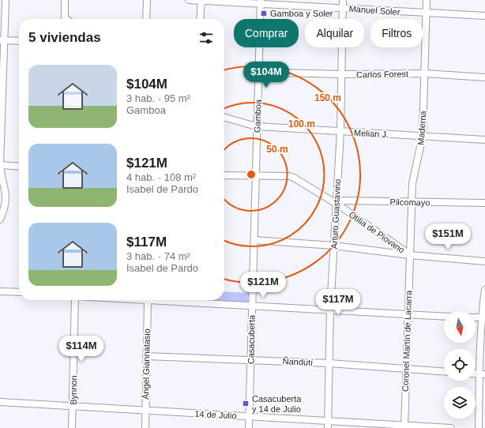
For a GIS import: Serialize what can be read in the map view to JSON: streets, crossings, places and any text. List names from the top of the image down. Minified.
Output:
{"streets":{"street":["Manuel Soler","Carlos Forest","Gamboa","Maderna","Melian J.","Pilcomayo","Arturo Guastavino","Otilia de Piovano","Casacuberta","Coronel Martín de Lacarra","Ñandutí","Ángel Giannatasio","Bynnon","14 de Julio"]},"crossings":[["Manuel Soler","Gamboa"],["Manuel Soler","Maderna"],["Manuel Soler","Arturo Guastavino"],["Carlos Forest","Maderna"],["Carlos Forest","Arturo Guastavino"],["Gamboa","Melian J."],["Gamboa","Otilia de Piovano"],["Gamboa","Casacuberta"],["Maderna","Melian J."],["Maderna","Pilcomayo"],["Maderna","Otilia de Piovano"],["Maderna","Coronel Martín de Lacarra"],["Melian J.","Arturo Guastavino"],["Pilcomayo","Arturo Guastavino"],["Pilcomayo","Otilia de Piovano"],["Arturo Guastavino","Otilia de Piovano"],["Arturo Guastavino","Ñandutí"],["Arturo Guastavino","14 de Julio"],["Otilia de Piovano","Casacuberta"],["Otilia de Piovano","Coronel Martín de Lacarra"],["Casacuberta","Ñandutí"],["Casacuberta","14 de Julio"],["Coronel Martín de Lacarra","Ñandutí"],["Coronel Martín de Lacarra","14 de Julio"],["Ñandutí","Ángel Giannatasio"],["Ángel Giannatasio","14 de Julio"],["Bynnon","14 de Julio"]],"places":{"transit":["Gamboa y Soler","Casacuberta y 14 de Julio"]},"north":"bottom","page":{"chip":["Comprar","Alquilar","Filtros"],"heading":"5 viviendas","list":[{"name":"$104M","note":"3 hab. · 95 m² · Gamboa"},{"name":"$121M","note":"4 hab. · 108 m² · Isabel de Pardo"},{"name":"$117M","note":"3 hab. · 74 m² · Isabel de Pardo"}],"price":["$104M","$151M","$121M","$117M","$114M"]},"rings":["150 m","100 m","50 m"]}
